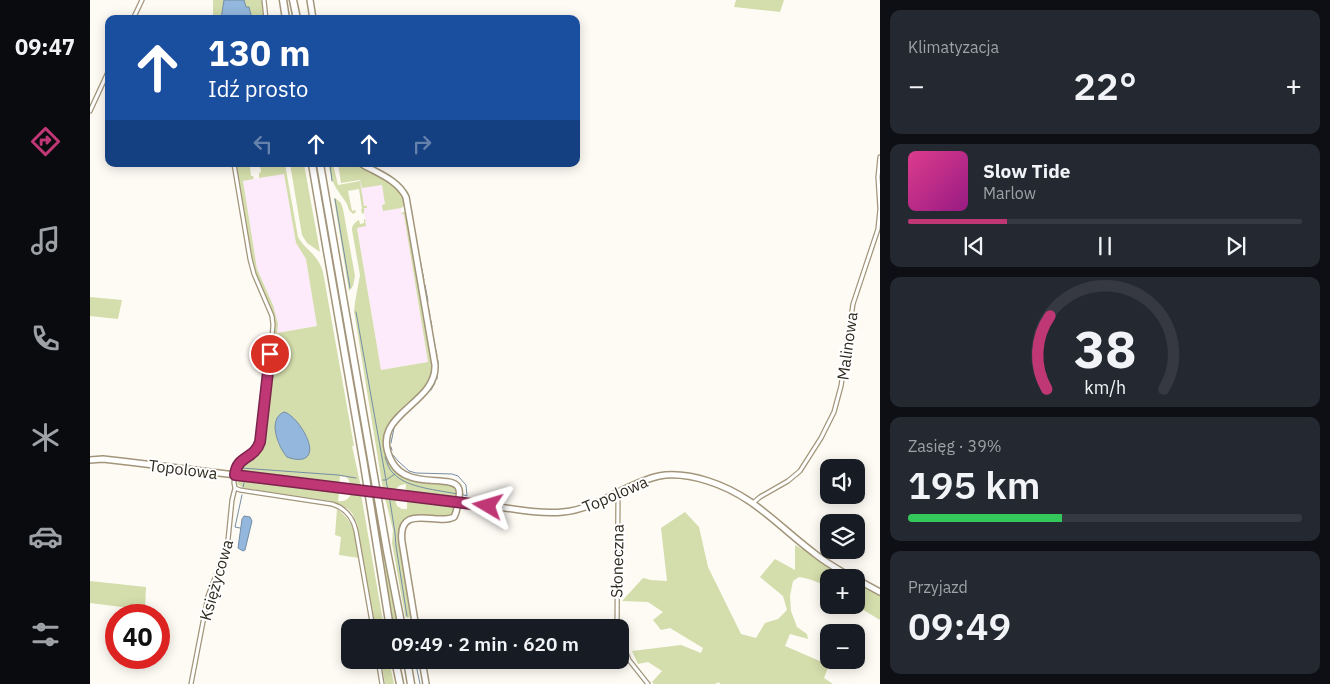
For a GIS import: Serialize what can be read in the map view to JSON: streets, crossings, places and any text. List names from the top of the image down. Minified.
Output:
{"streets":{"street":["Malinowa","Topolowa","Słoneczna","Księżycowa"]},"crossings":[["Malinowa","Topolowa"],["Topolowa","Słoneczna"],["Topolowa","Księżycowa"]],"page":{"tabs":"09:47","tile":["Klimatyzacja",["Zasięg · 39%","195 km"],["Przyjazd","09:49"]],"turn":["130 m","Idź prosto"],"heat":["−","22°","+"],"song":["Slow Tide","Marlow"],"map_buttons":["+","−"],"limit":"40","trip":"09:49 · 2 min · 620 m","gauge":["38","km/h"]}}
